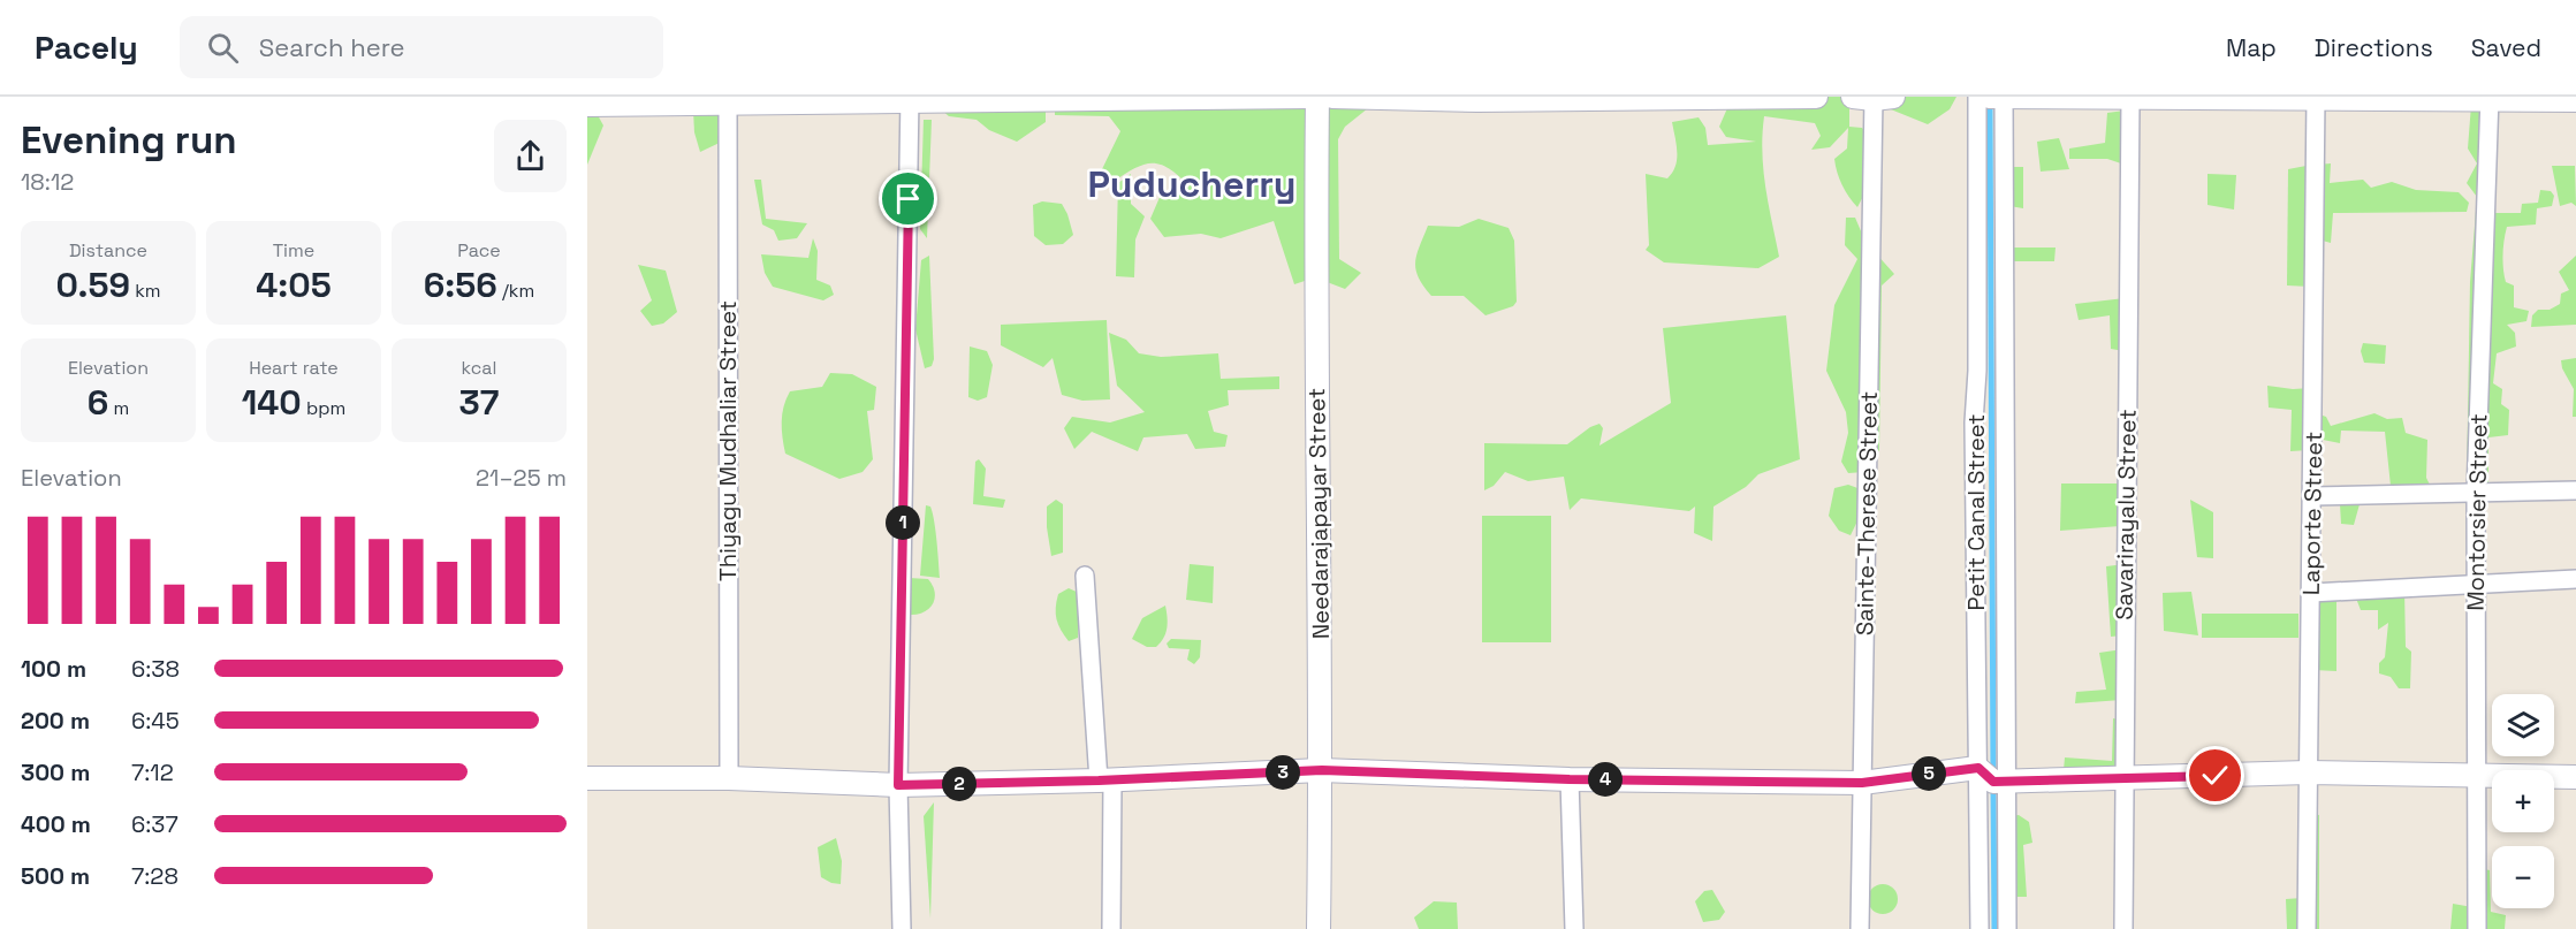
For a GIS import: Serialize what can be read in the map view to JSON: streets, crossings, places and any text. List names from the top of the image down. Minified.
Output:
{"streets":{"street":["Thiyagu Mudhaliar Street","Petit Canal Street","Montorsier Street","Needarajapayar Street","Sainte-Therese Street","Laporte Street","Savarirayalu Street"]},"districts":["Puducherry"],"page":{"header":"Pacely","search":"Search here","nav":["Map","Directions","Saved"],"heading":["Evening run","18:12"],"stats":[["Distance","0.59 km"],["Time","4:05"],["Pace","6:56 /km"],["Elevation","6 m"],["Heart rate","140 bpm"],["kcal","37"]],"chart":["Elevation","21–25 m"],"pins":["1","3","5","4","2"],"list":[{"name":"100 m","note":"6:38"},{"name":"200 m","note":"6:45"},{"name":"300 m","note":"7:12"},{"name":"400 m","note":"6:37"},{"name":"500 m","note":"7:28"}],"map_buttons":["+","−"]}}
